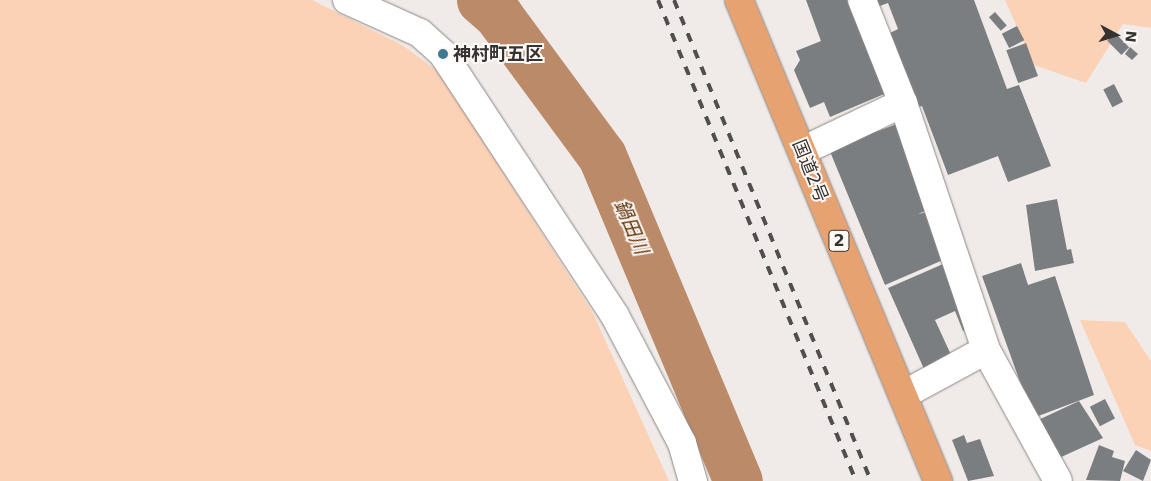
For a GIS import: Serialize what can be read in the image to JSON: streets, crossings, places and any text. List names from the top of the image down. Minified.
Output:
{"streets":{"highway":["国道2号","2"]},"water":["鍋田川"],"places":["神村町五区"],"north":"right"}
